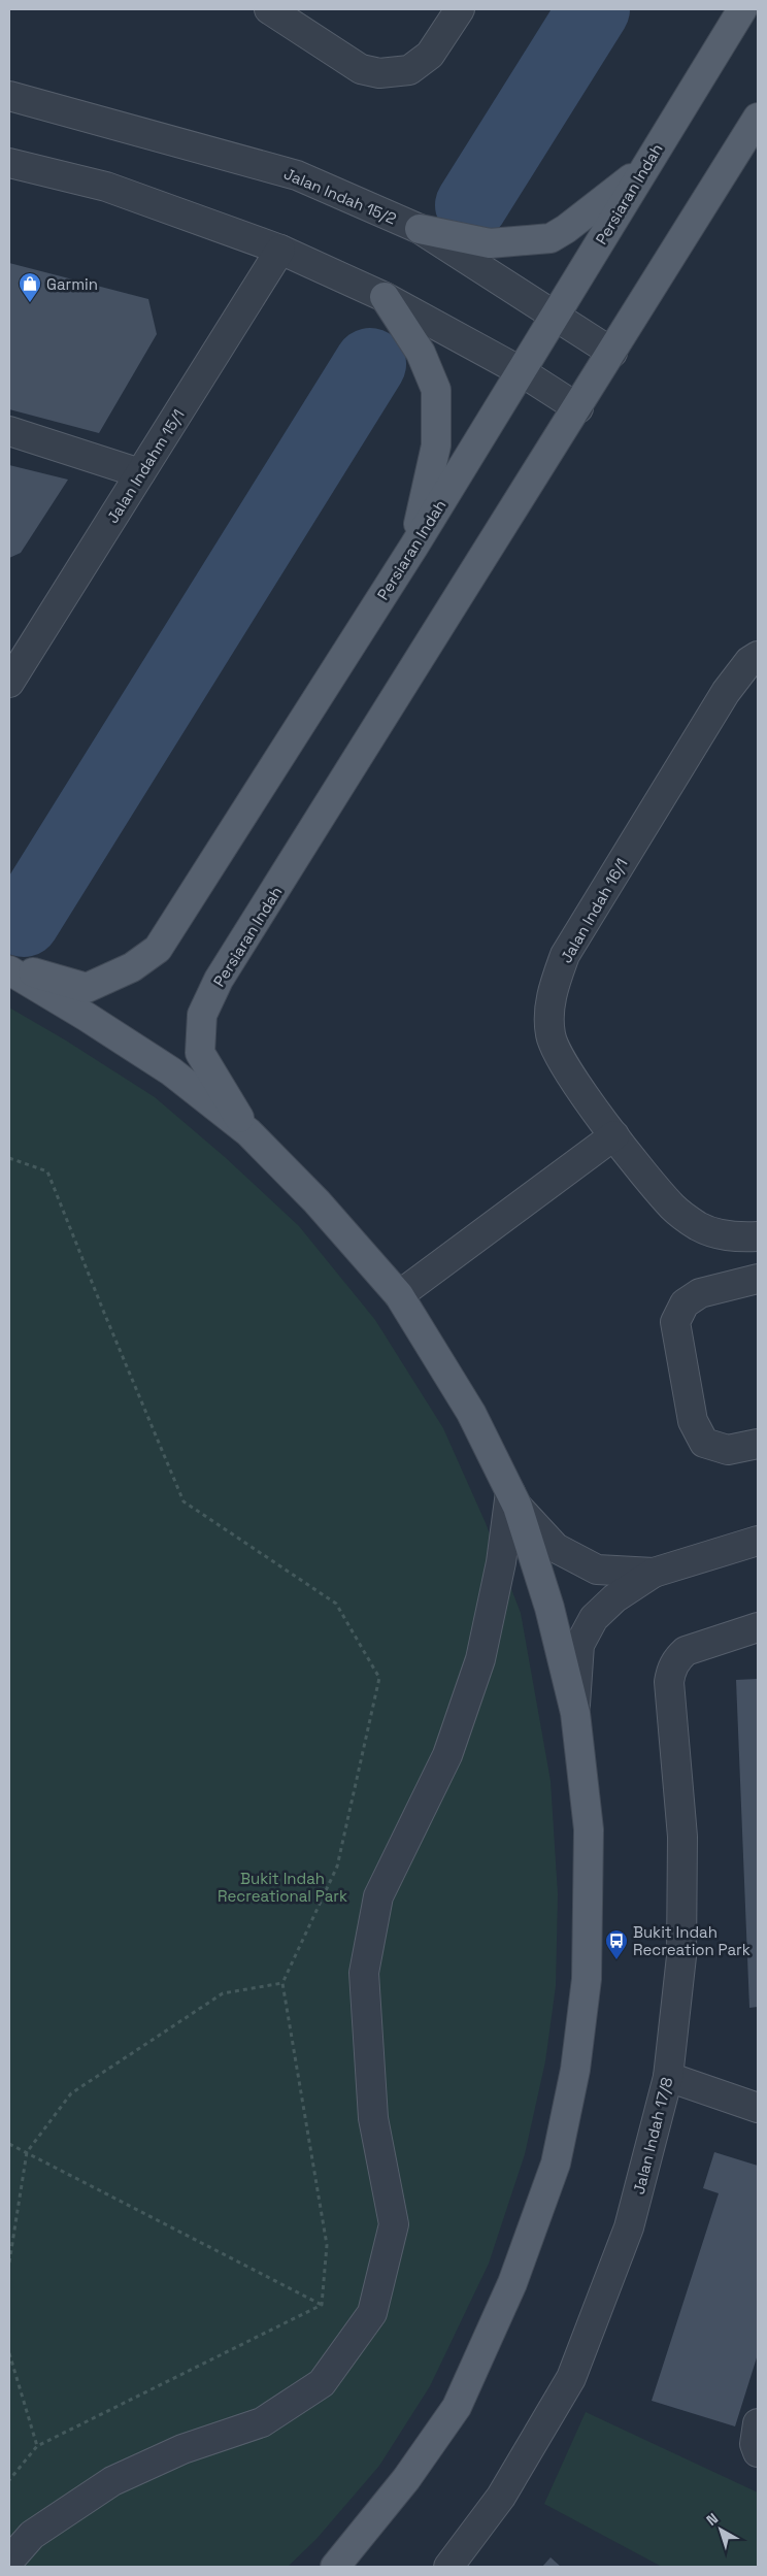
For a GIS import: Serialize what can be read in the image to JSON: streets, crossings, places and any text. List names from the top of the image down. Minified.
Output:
{"streets":{"main road":["Persiaran Indah"],"street":["Jalan Indah 15/2","Jalan Indahm 15/1","Jalan Indah 16/1","Jalan Indah 17/8"]},"crossings":[["Persiaran Indah","Jalan Indah 15/2"]],"parks":["Bukit Indah Recreational Park"],"places":{"shop":["Garmin"],"bus stop":["Bukit Indah Recreation Park"]},"north":"top left"}
